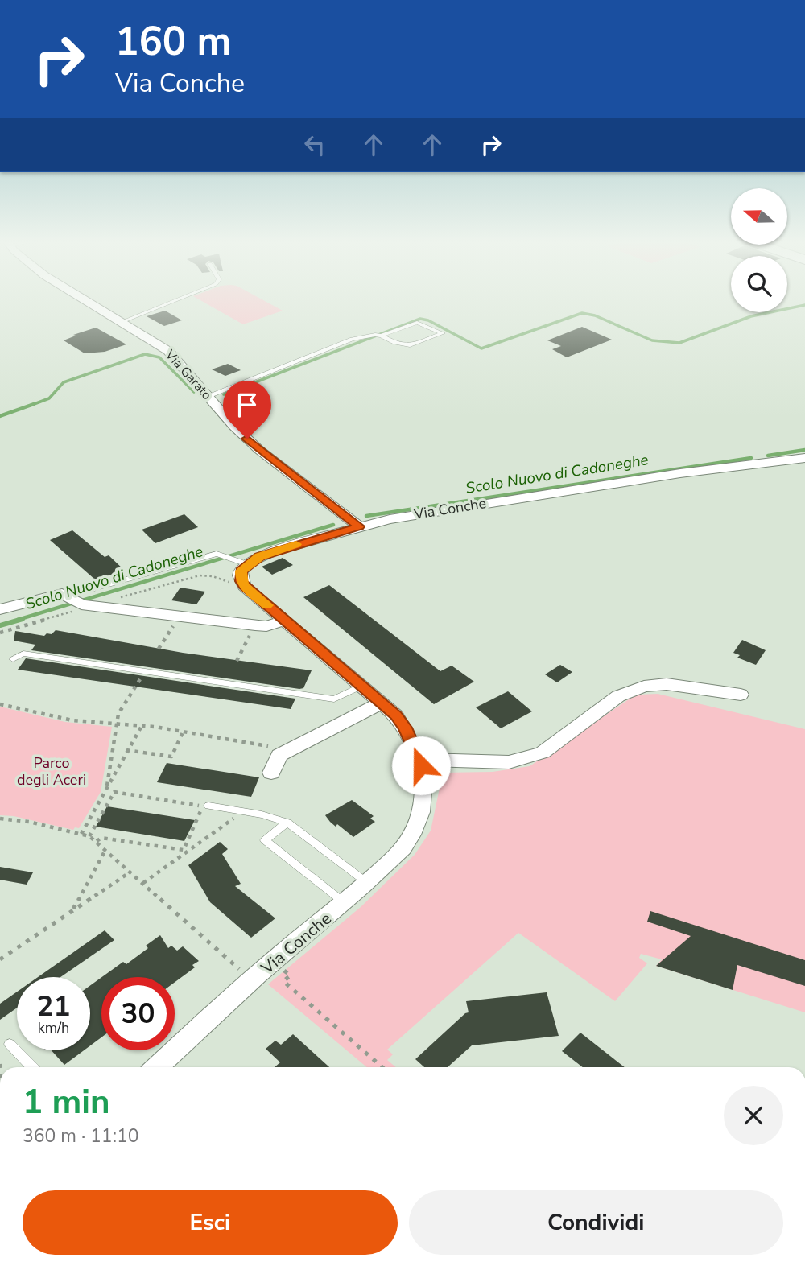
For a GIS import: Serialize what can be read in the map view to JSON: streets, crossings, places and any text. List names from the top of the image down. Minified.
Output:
{"streets":{"street":["Via Garato","Via Conche"]},"crossings":[["Via Garato","Via Conche"]],"water":["Scolo Nuovo di Cadoneghe"],"parks":["Parco degli Aceri"],"north":"left","page":{"turn":["160 m","Via Conche"],"speed":"21 km/h","limit":"30","heading":["1 min","360 m · 11:10"],"buttons":["Esci","Condividi"]}}
